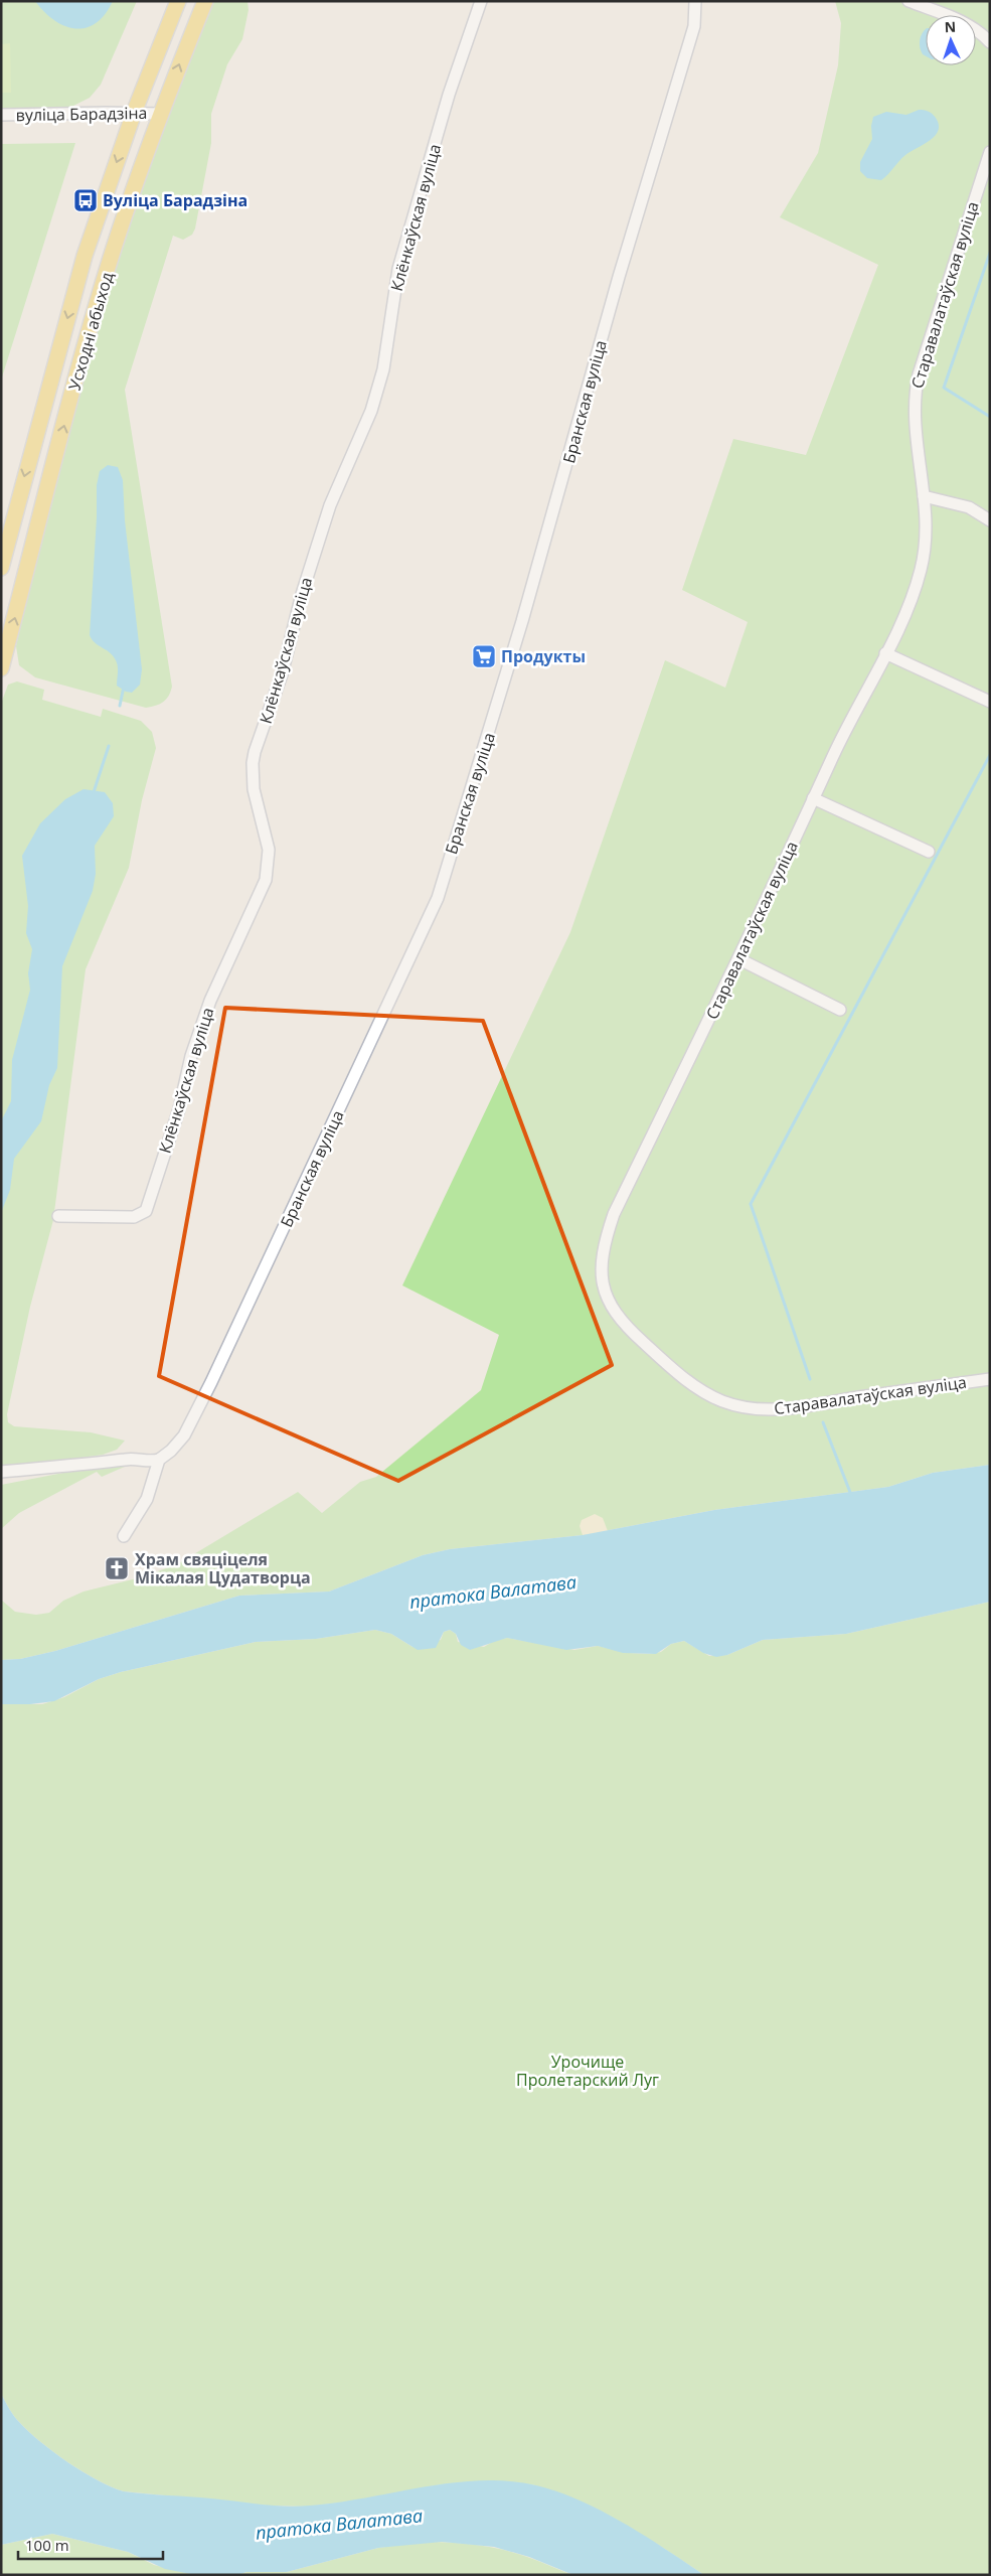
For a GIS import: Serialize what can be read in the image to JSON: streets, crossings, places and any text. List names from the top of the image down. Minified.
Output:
{"streets":{"main road":["Усходні абыход"],"street":["вуліца Барадзіна","Клёнкаўская вуліца","Старавалатаўская вуліца","Бранская вуліца"]},"crossings":[["вуліца Барадзіна","Усходні абыход"]],"water":["пратока Валатава"],"parks":["Урочище Пролетарский Луг"],"places":{"bus stop":["Вуліца Барадзіна"],"supermarket":["Продукты"],"church":["Храм свяціцеля Мікалая Цудатворца"]},"scale_bar":"100 m","north":"top"}
